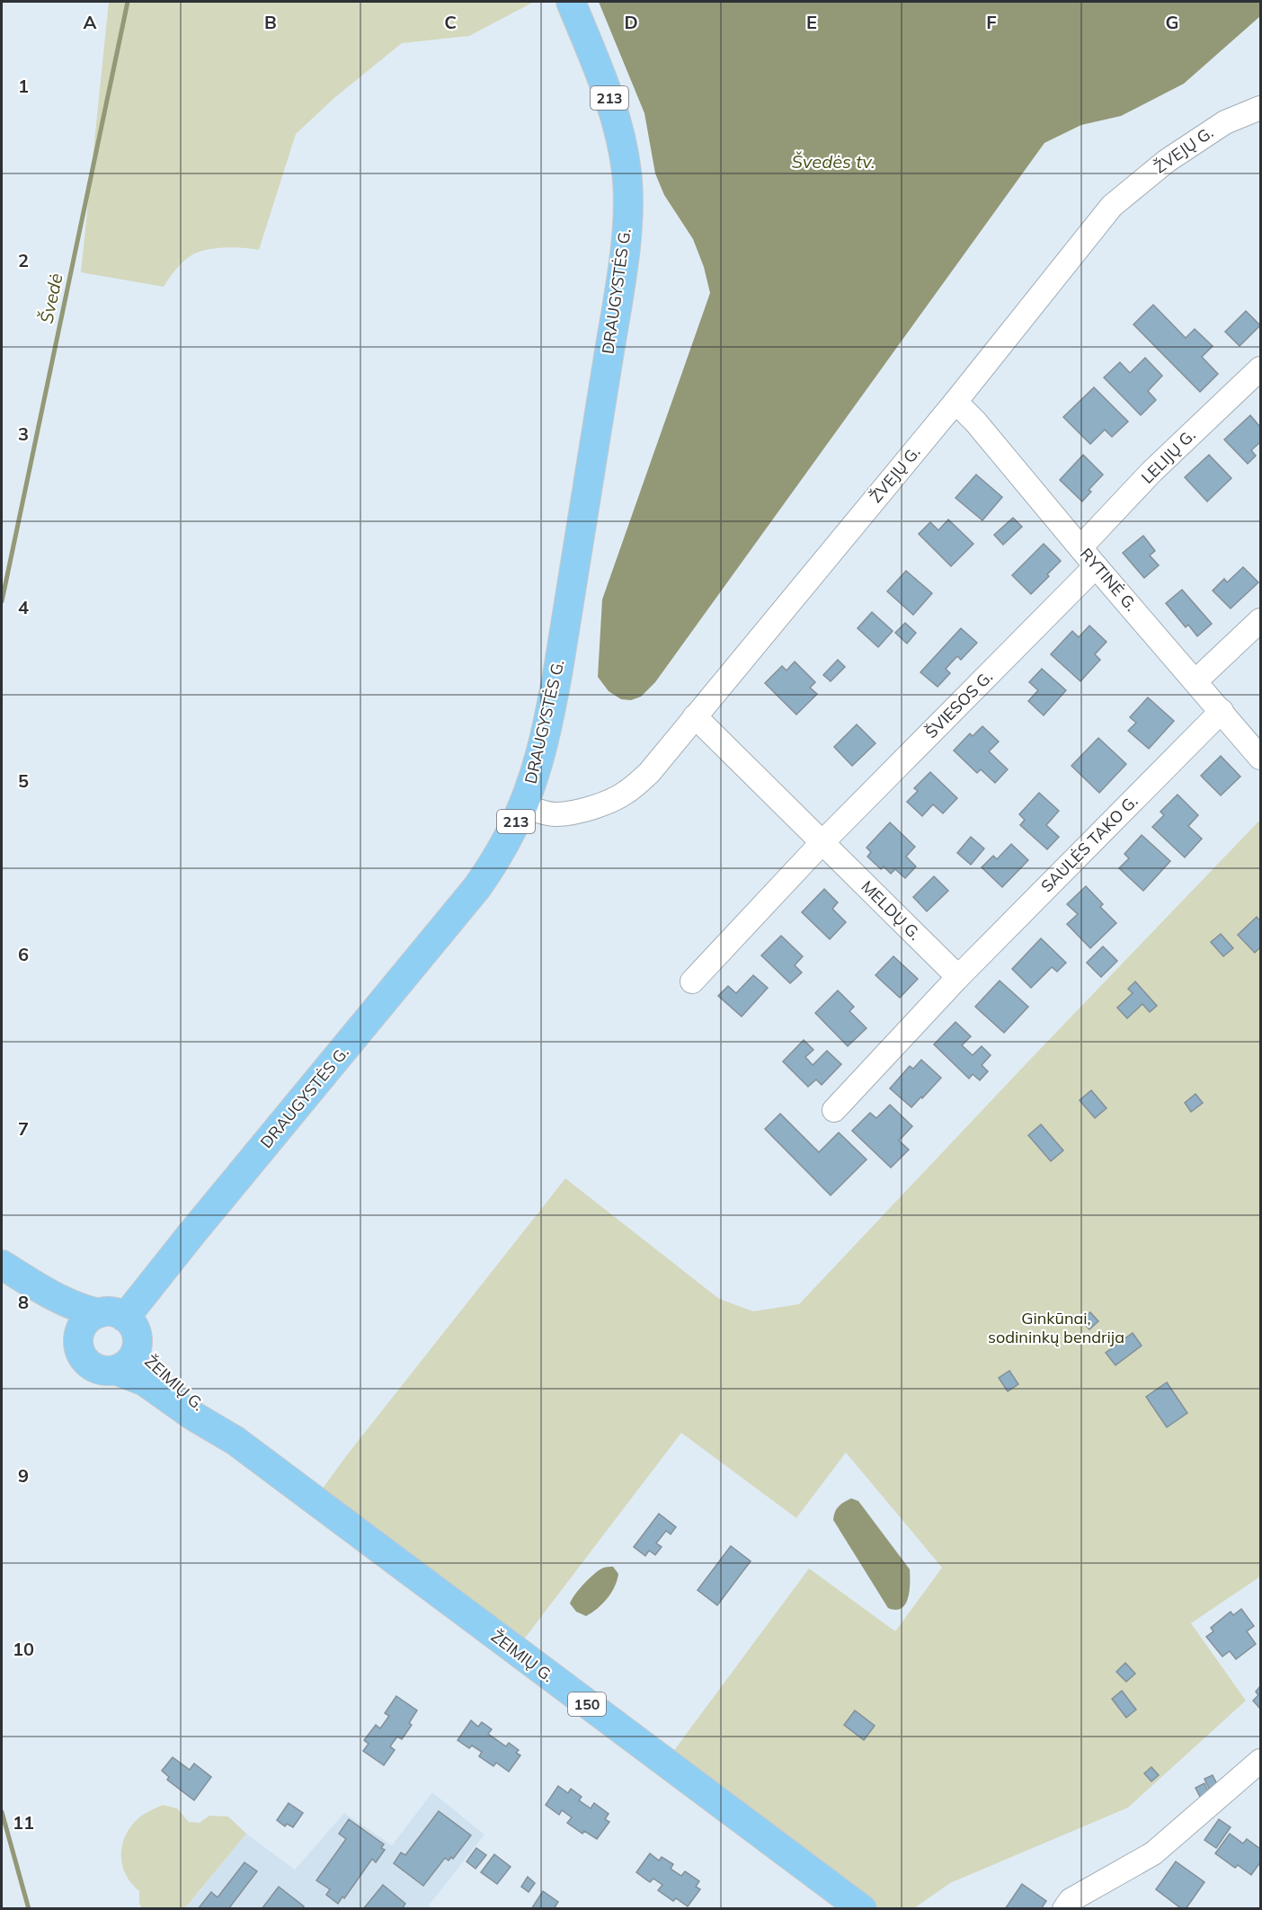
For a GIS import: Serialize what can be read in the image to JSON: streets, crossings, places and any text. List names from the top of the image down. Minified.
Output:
{"streets":{"main road":["213","DRAUGYSTĖS G.","ŽEIMIŲ G.","150"],"street":["ŽVEJŲ G.","LELIJŲ G.","RYTINĖ G.","ŠVIESOS G.","SAULĖS TAKO G.","MELDŲ G."]},"crossings":[["ŽVEJŲ G.","DRAUGYSTĖS G."],["ŽVEJŲ G.","RYTINĖ G."],["ŽVEJŲ G.","MELDŲ G."],["DRAUGYSTĖS G.","ŽEIMIŲ G."],["LELIJŲ G.","RYTINĖ G."],["RYTINĖ G.","ŠVIESOS G."],["RYTINĖ G.","SAULĖS TAKO G."],["ŠVIESOS G.","MELDŲ G."],["SAULĖS TAKO G.","MELDŲ G."]],"water":["Švedės tv.","Švedė"],"parks":["Ginkūnai, sodininkų bendrija"],"grid":{"columns":["A","B","C","D","E","F","G"],"rows":["1","2","3","4","5","6","7","8","9","10","11"]}}
